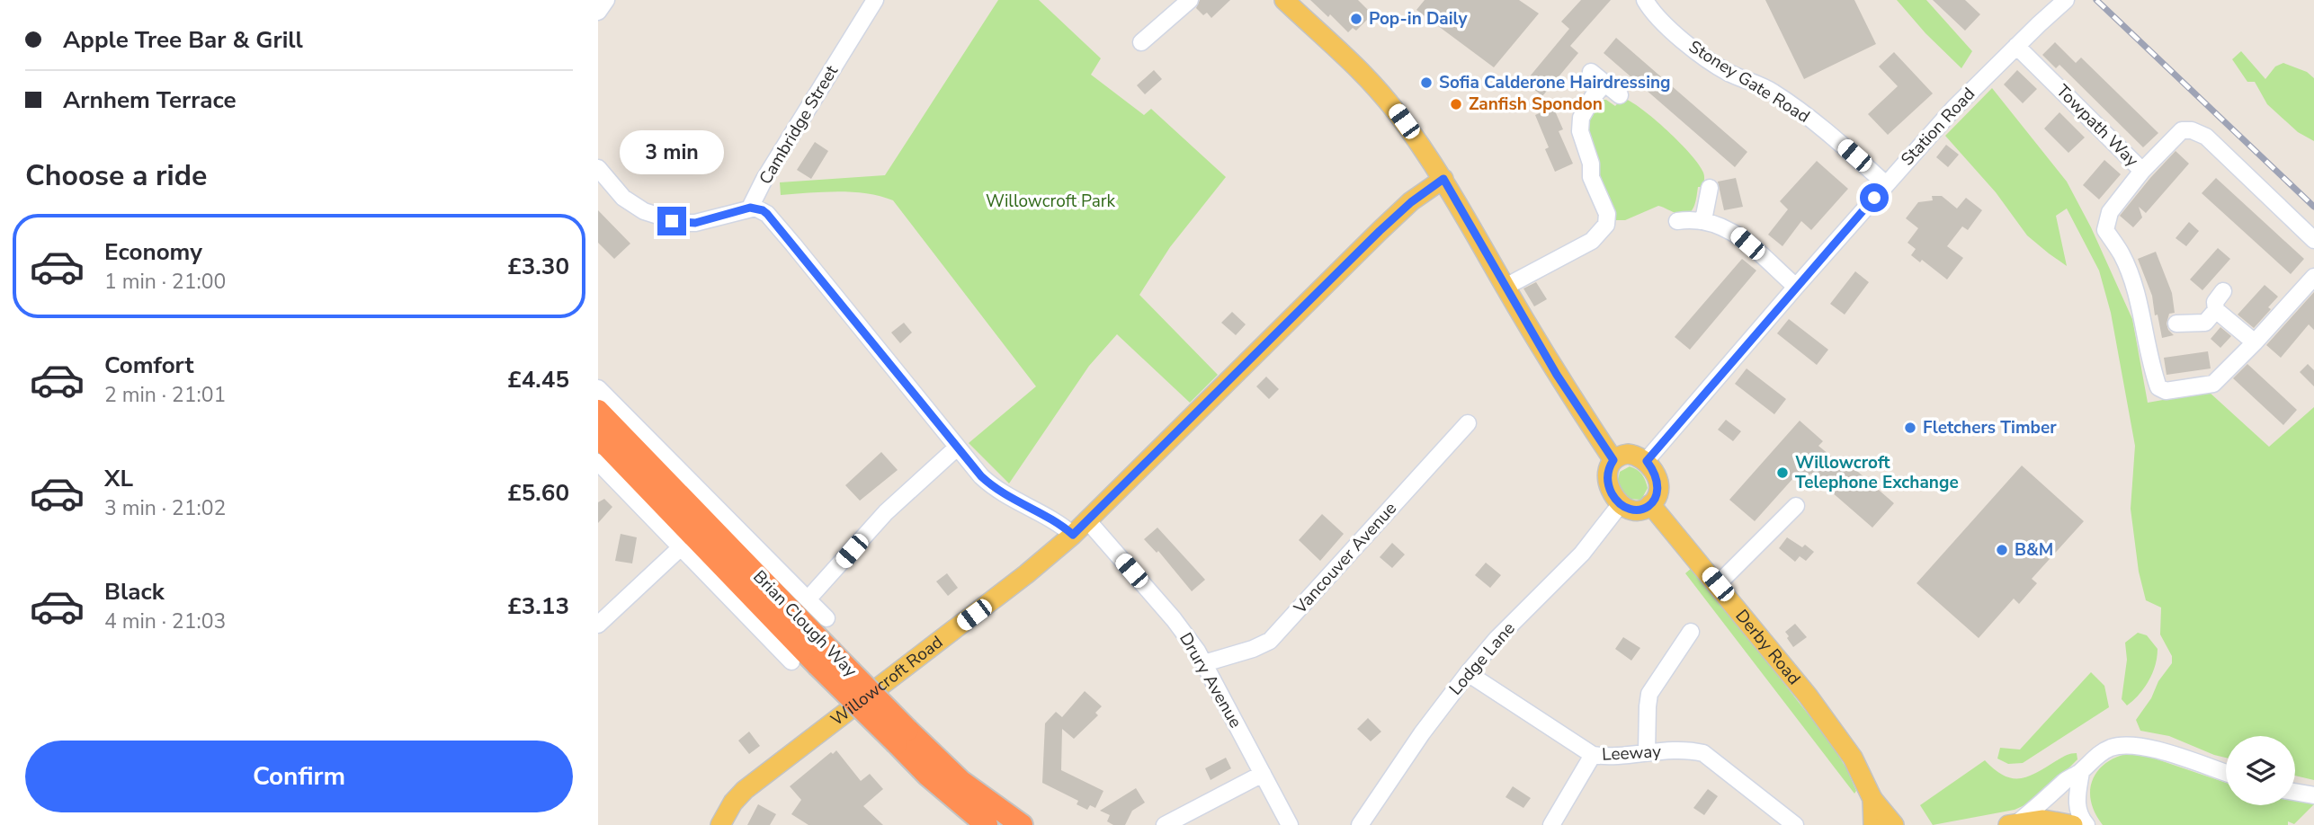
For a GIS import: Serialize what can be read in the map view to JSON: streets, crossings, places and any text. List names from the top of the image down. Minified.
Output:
{"streets":{"highway":["Brian Clough Way"],"main road":["Derby Road","Willowcroft Road"],"street":["Stoney Gate Road","Cambridge Street","Towpath Way","Station Road","Vancouver Avenue","Lodge Lane","Drury Avenue","Leeway"]},"crossings":[["Stoney Gate Road","Station Road"],["Cambridge Street","Willowcroft Road"],["Towpath Way","Station Road"],["Station Road","Derby Road"],["Station Road","Lodge Lane"],["Vancouver Avenue","Drury Avenue"],["Derby Road","Lodge Lane"],["Lodge Lane","Leeway"],["Willowcroft Road","Drury Avenue"]],"parks":["Willowcroft Park"],"places":["Pop-in Daily","Sofia Calderone Hairdressing","Zanfish Spondon","Fletchers Timber","Willowcroft Telephone Exchange","B&M"],"page":{"banner":["Apple Tree Bar & Grill","Arnhem Terrace"],"bubble":"3 min","heading":"Choose a ride","list":[{"name":"Economy","note":"1 min · 21:00","value":"£3.30"},{"name":"Comfort","note":"2 min · 21:01","value":"£4.45"},{"name":"XL","note":"3 min · 21:02","value":"£5.60"},{"name":"Black","note":"4 min · 21:03","value":"£3.13"}],"buttons":"Confirm"}}
